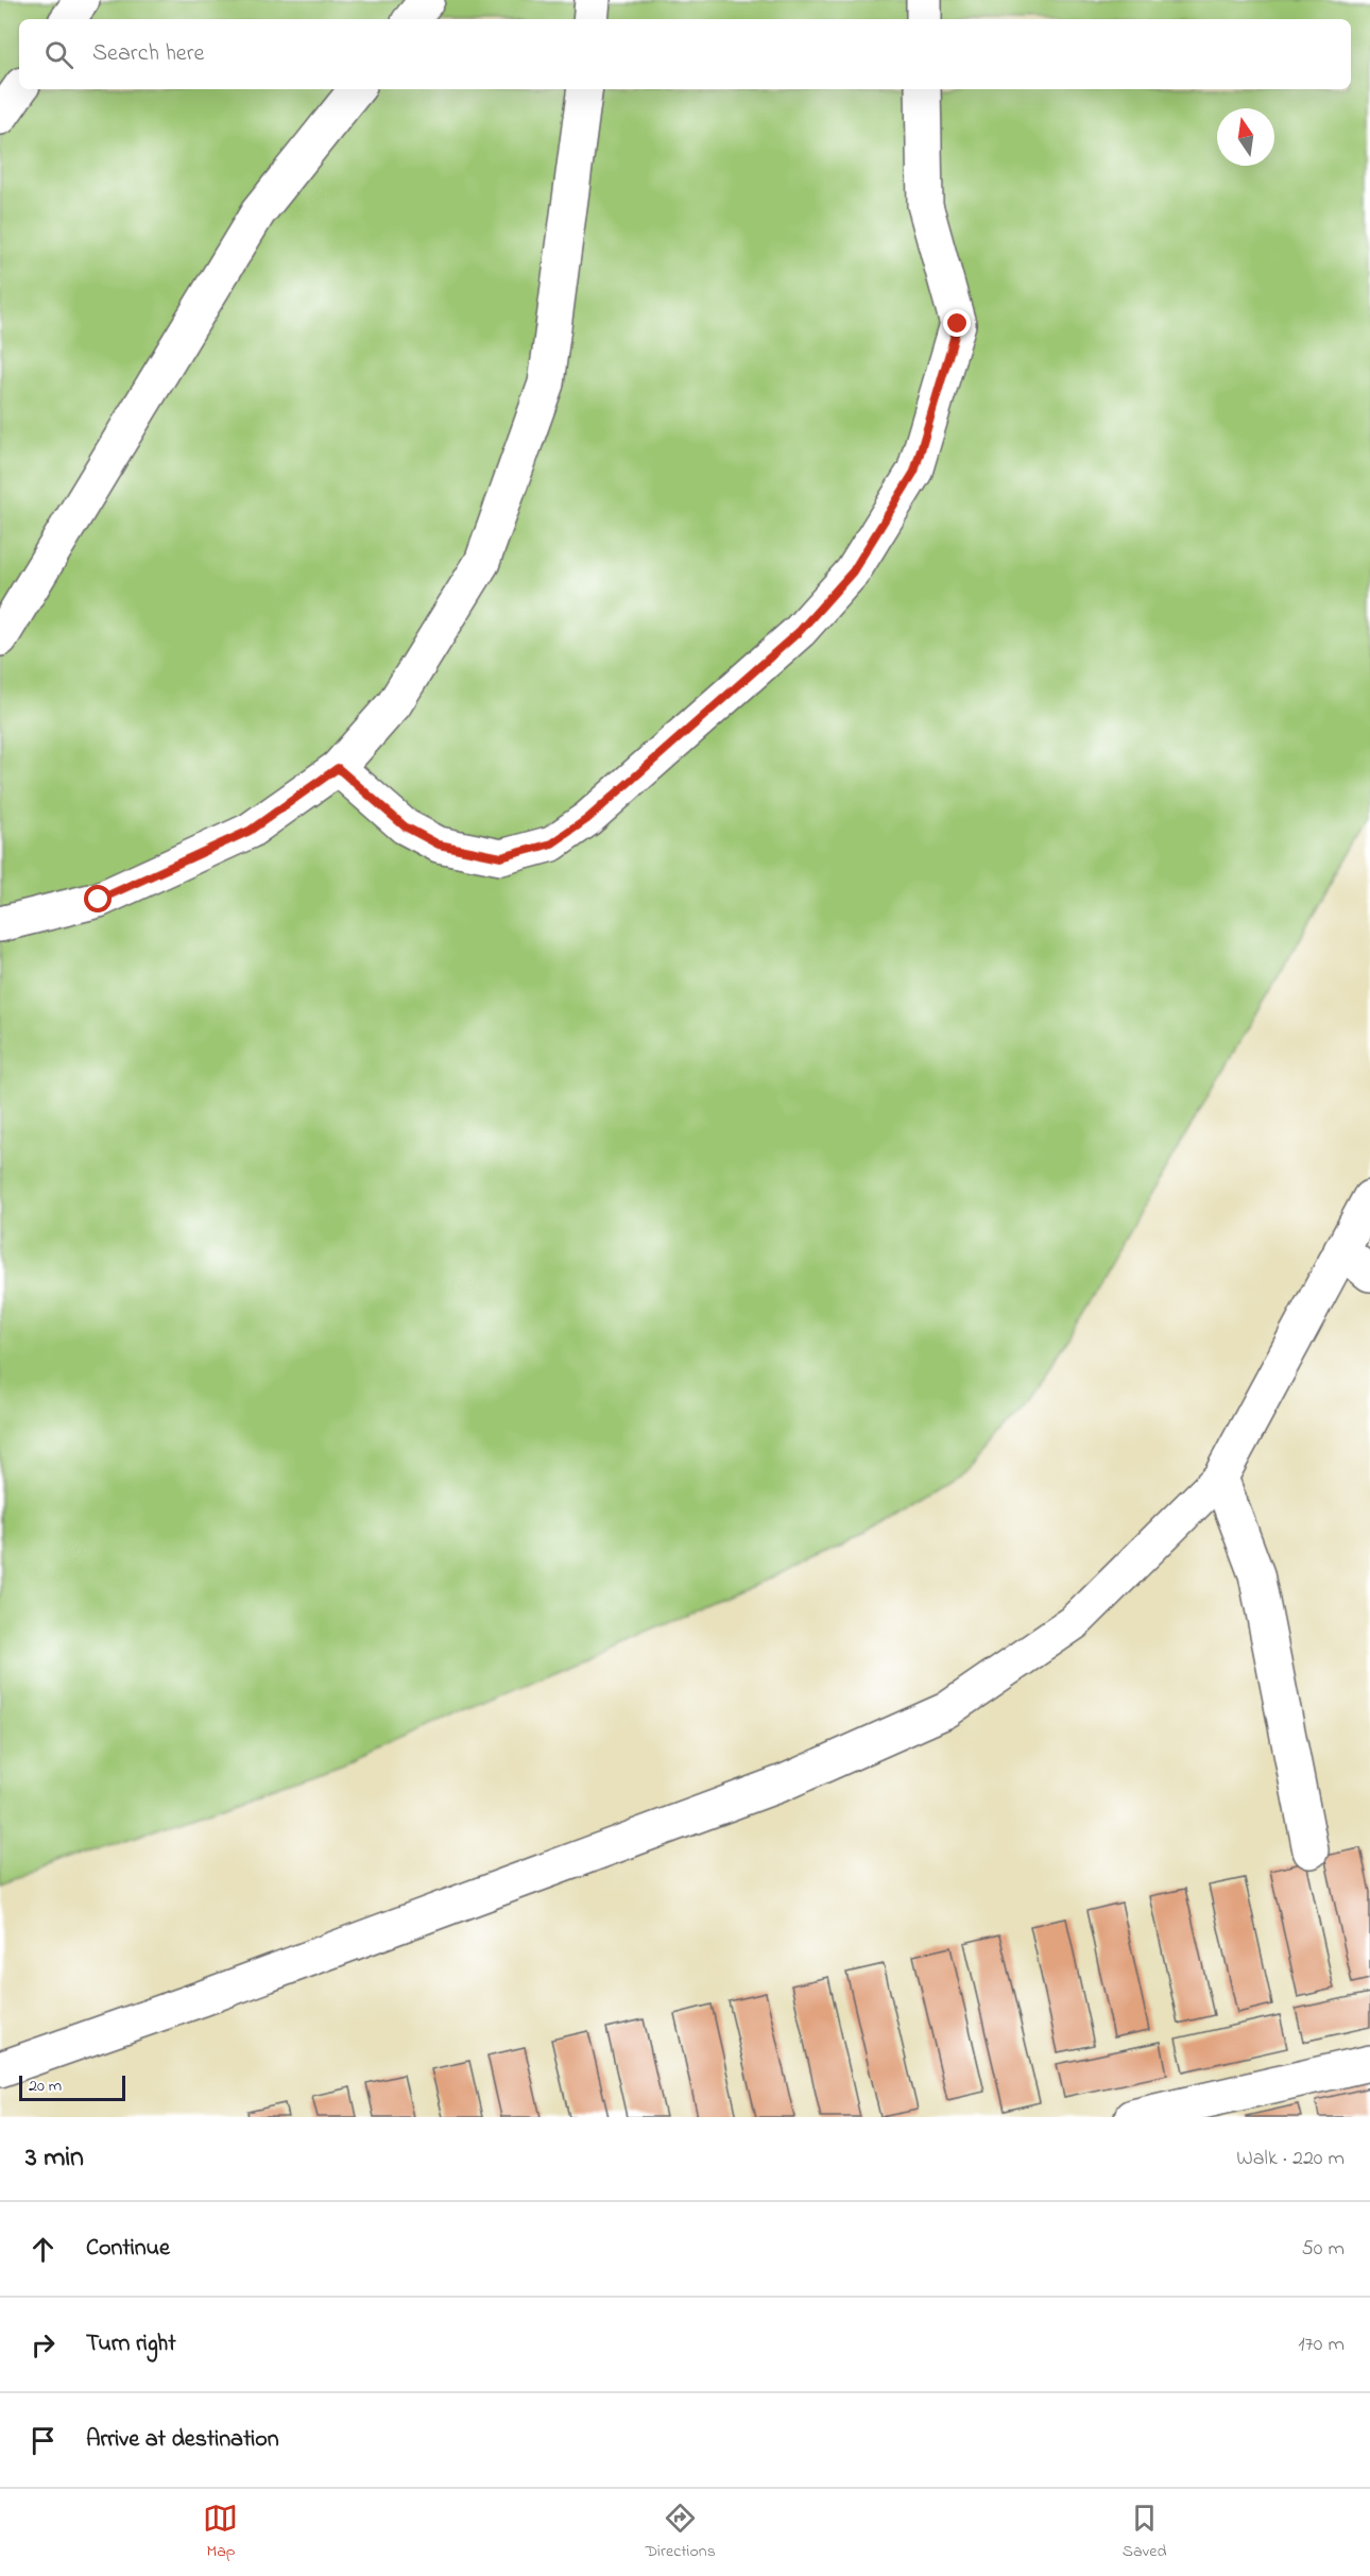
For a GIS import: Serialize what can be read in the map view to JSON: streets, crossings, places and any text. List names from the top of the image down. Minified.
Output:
{"scale_bar":"20 m","north":"top","page":{"search":"Search here","scale":"20 m","heading":["3 min","Walk · 220 m"],"list":[["Continue","50 m"],["Turn right","170 m"],"Arrive at destination"],"nav":["Map","Directions","Saved"]}}
